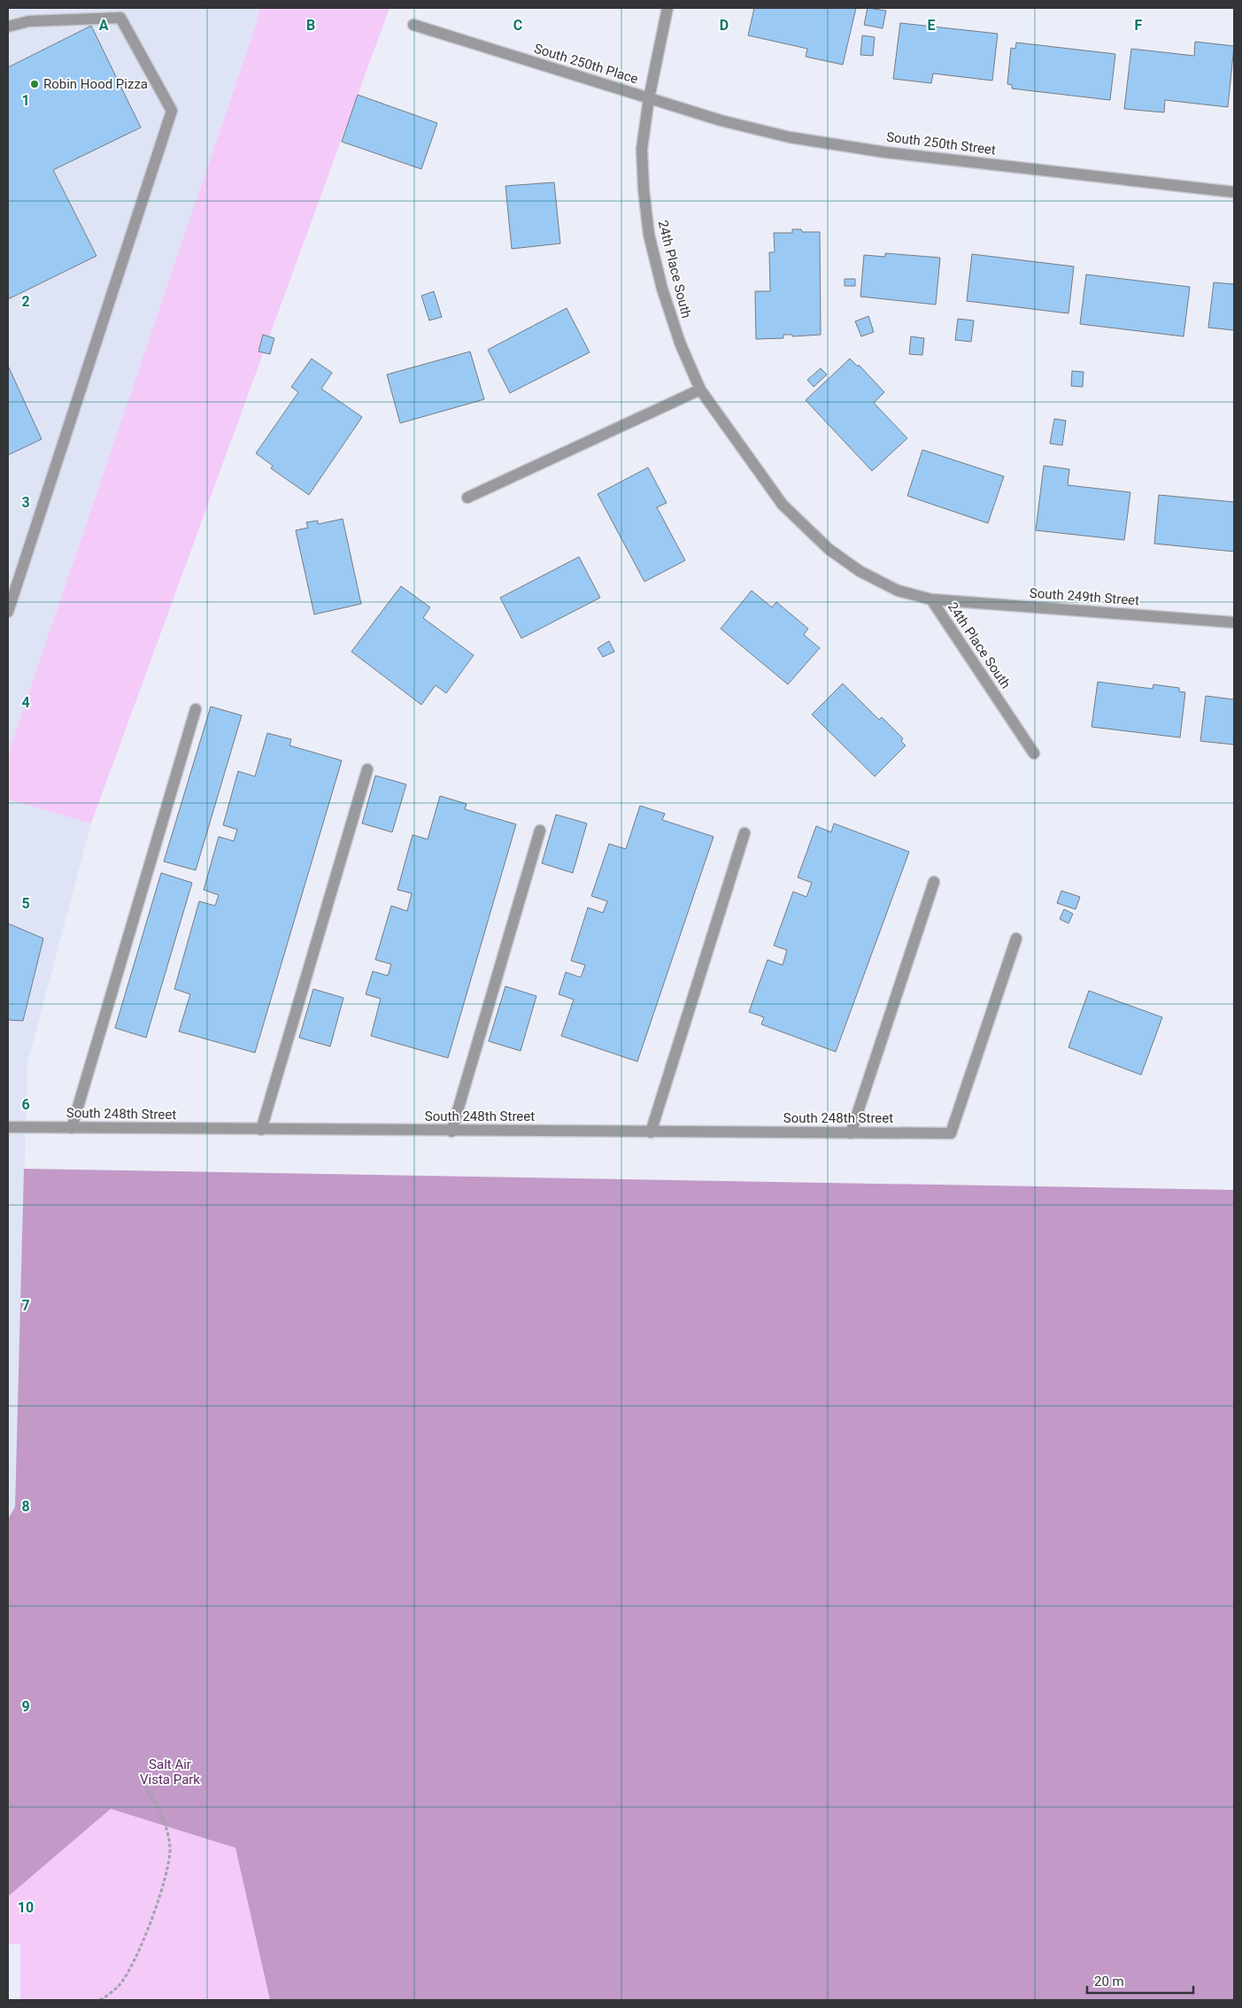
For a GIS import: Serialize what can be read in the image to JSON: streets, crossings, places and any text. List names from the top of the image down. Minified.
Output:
{"streets":{"street":["South 250th Place","South 250th Street","24th Place South","South 249th Street","South 248th Street"]},"crossings":[["South 250th Place","South 250th Street"],["South 250th Place","24th Place South"],["South 250th Street","24th Place South"],["24th Place South","South 249th Street"]],"parks":["Salt Air Vista Park"],"places":["Robin Hood Pizza"],"scale_bar":"20 m","grid":{"columns":["A","B","C","D","E","F"],"rows":["1","2","3","4","5","6","7","8","9","10"]}}
